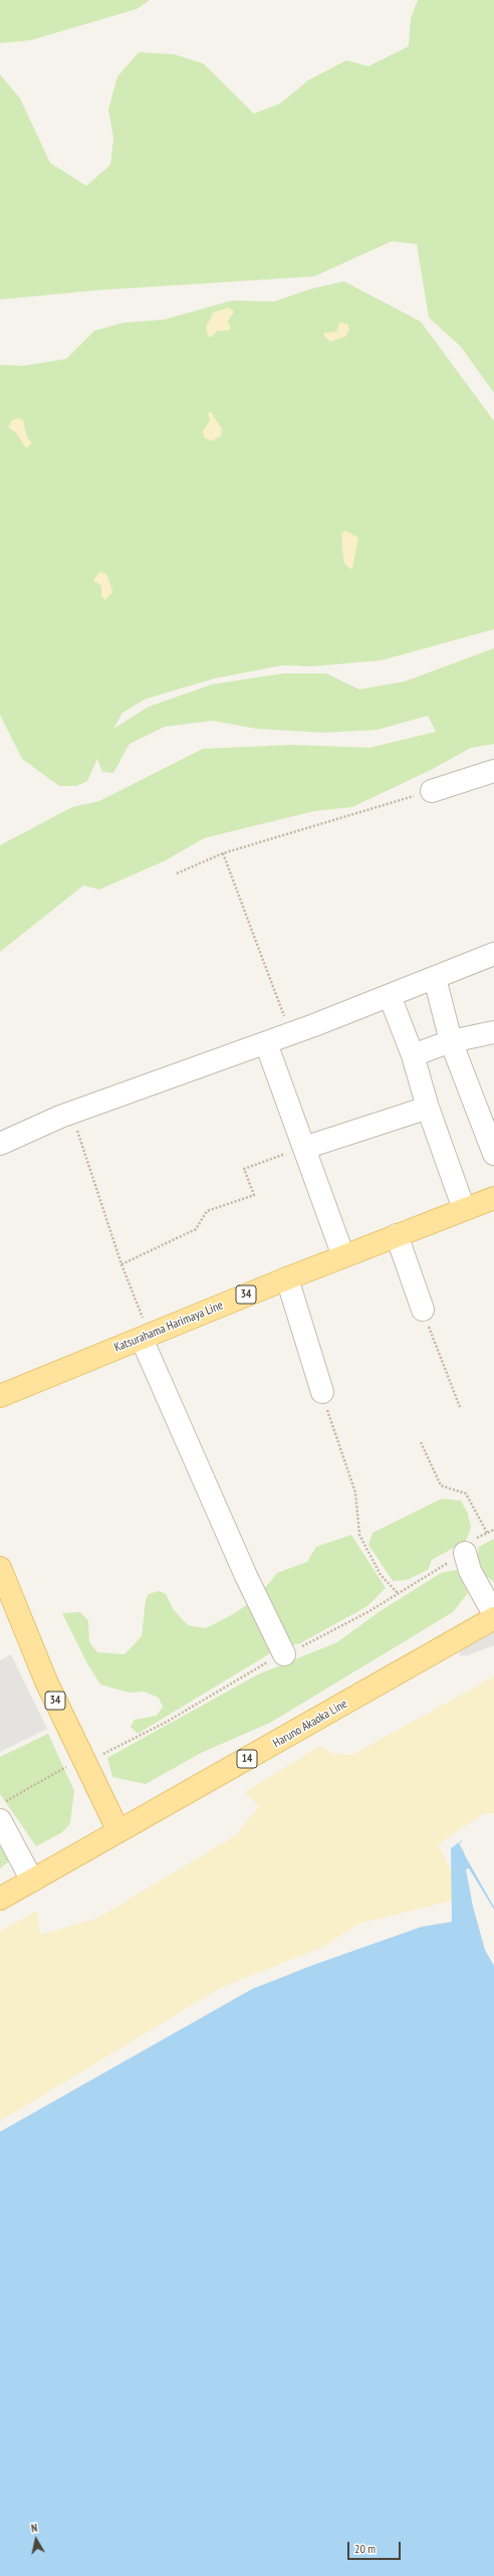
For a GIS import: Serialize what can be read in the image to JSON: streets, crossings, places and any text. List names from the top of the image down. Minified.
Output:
{"streets":{"main road":["34","Katsurahama Harimaya Line","Haruno Akaoka Line","14"]},"crossings":[["34","Haruno Akaoka Line"]],"scale_bar":"20 m","north":"top"}
